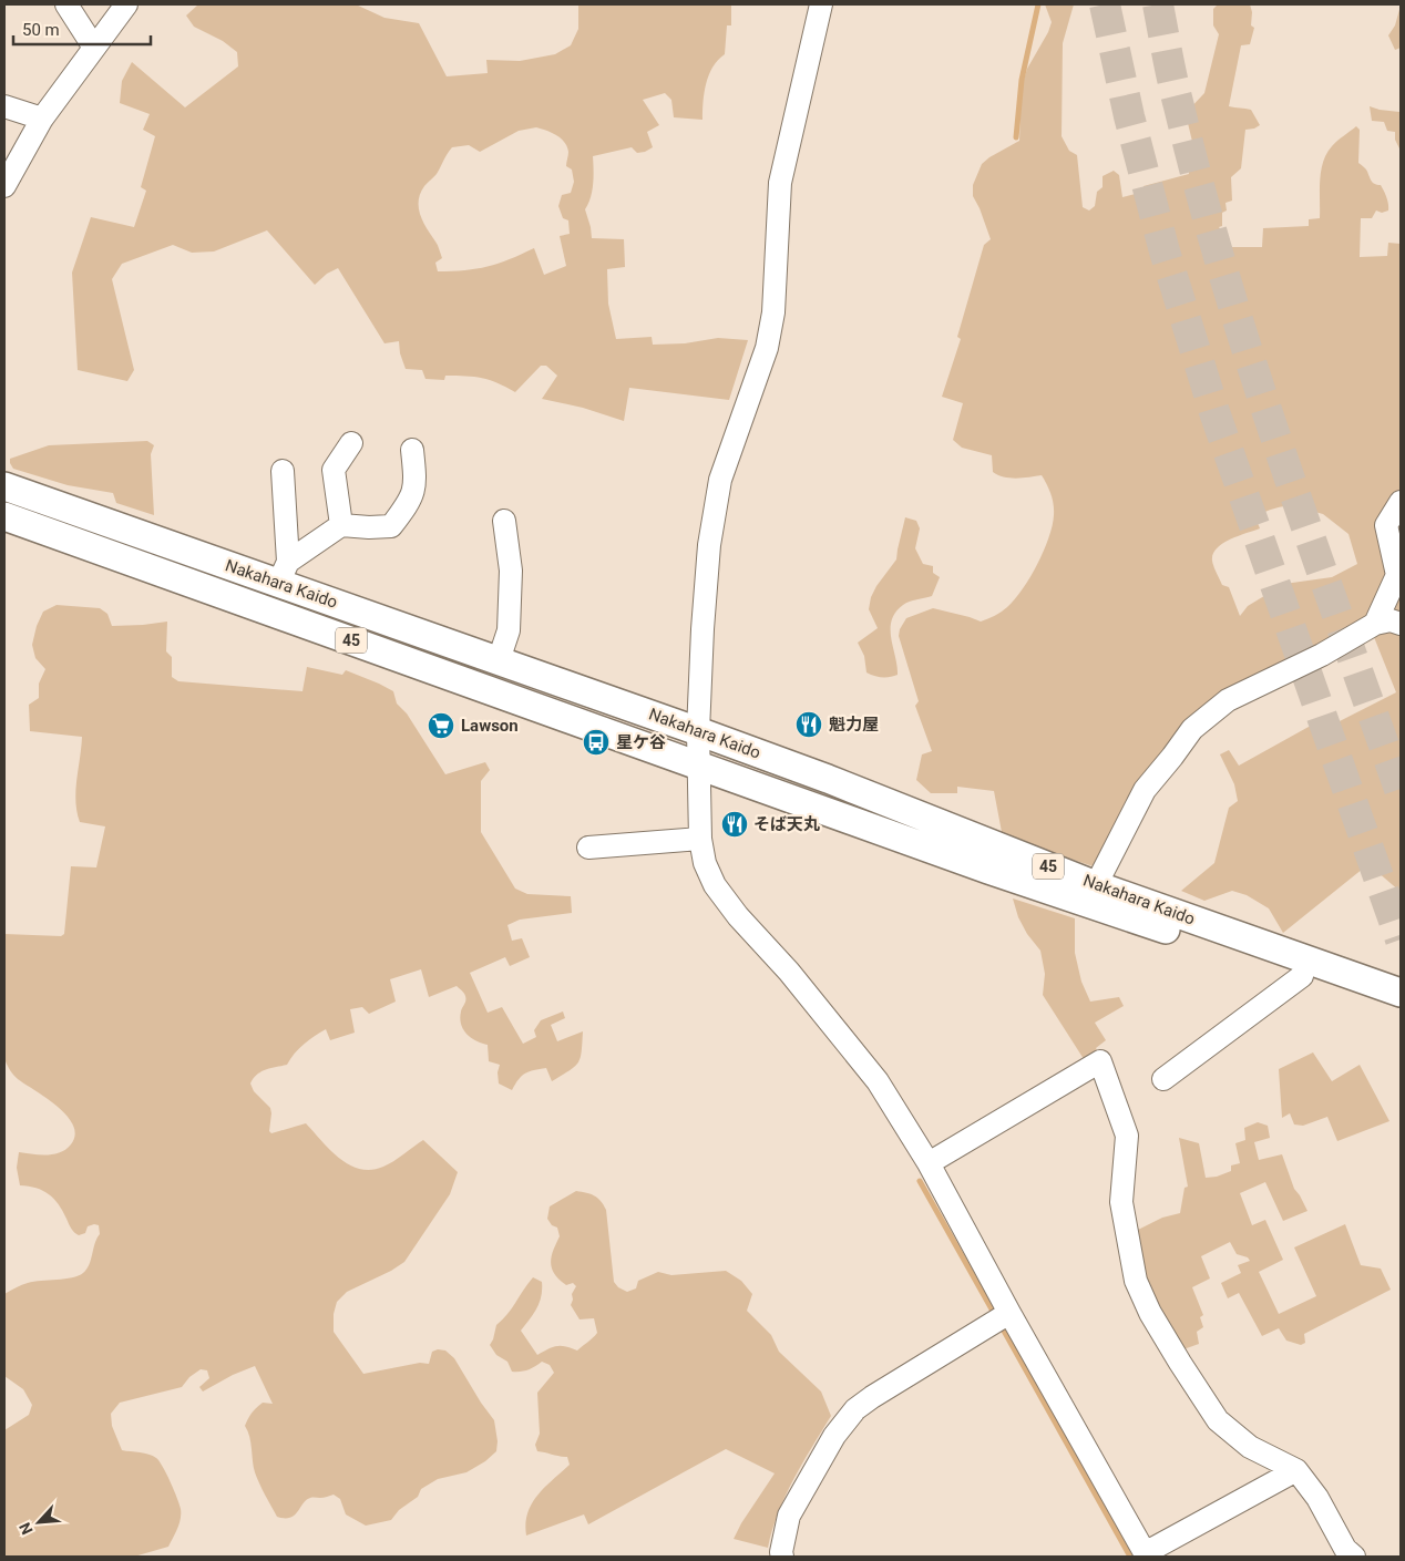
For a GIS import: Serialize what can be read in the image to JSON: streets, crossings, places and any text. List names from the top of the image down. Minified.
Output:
{"streets":{"main road":["Nakahara Kaido","45"]},"places":{"restaurant":["魁力屋","そば天丸"],"supermarket":["Lawson"],"bus stop":["星ケ谷"]},"scale_bar":"50 m","north":"bottom left"}
